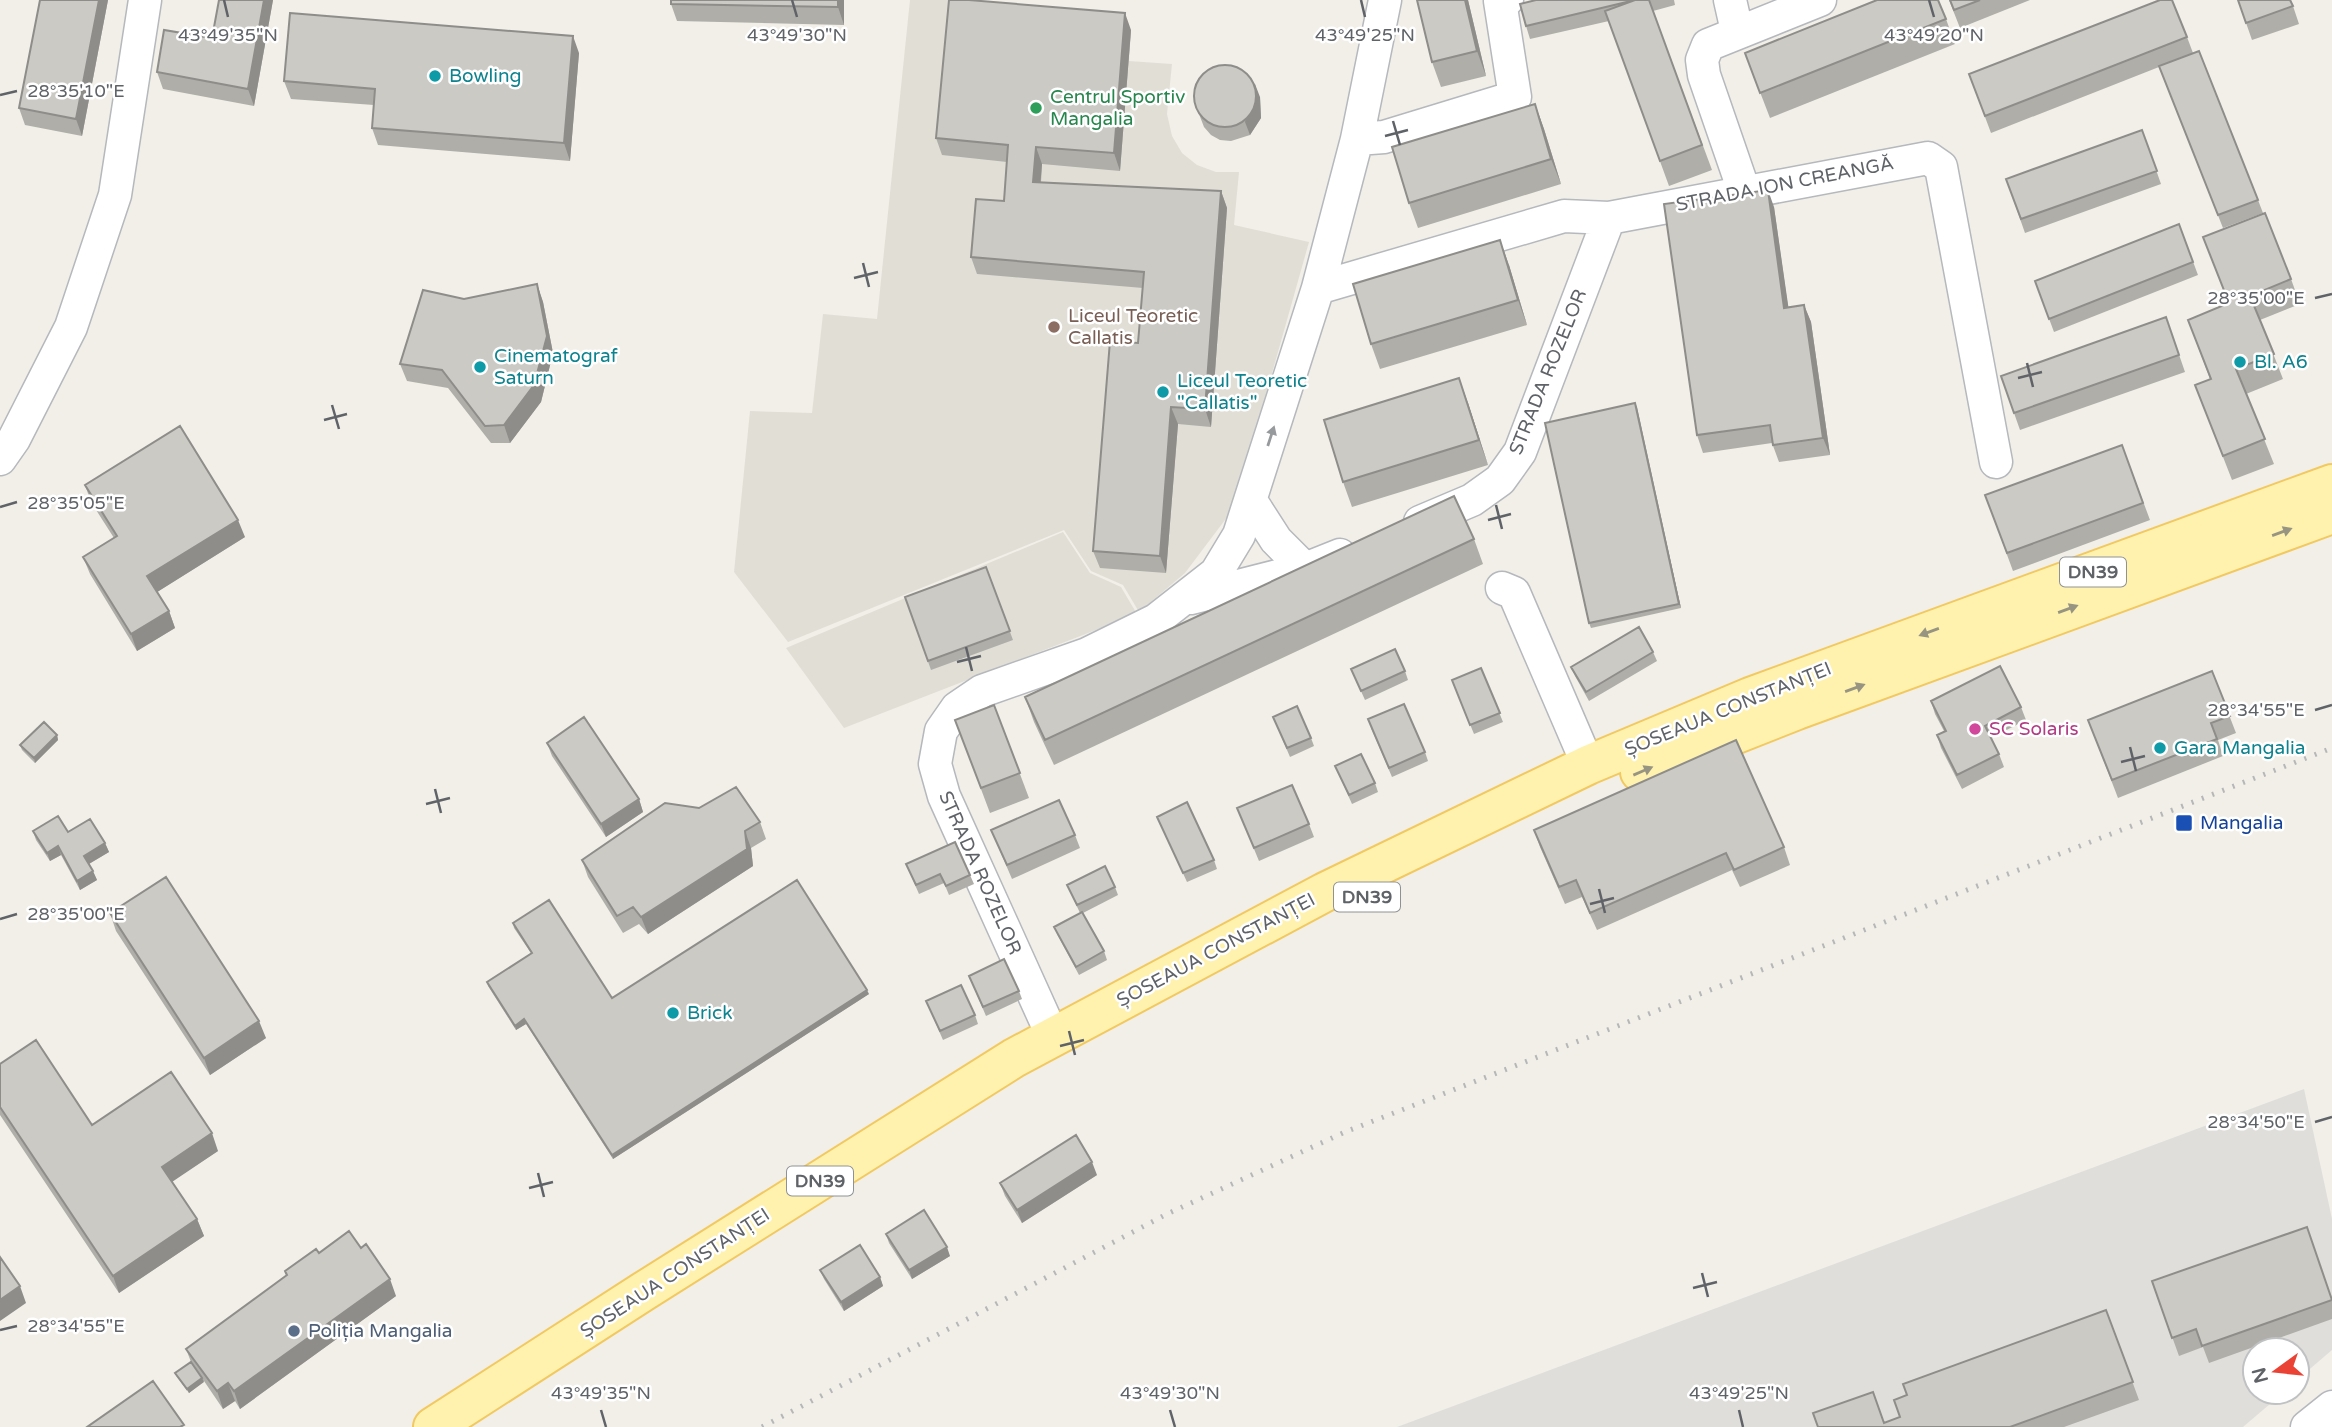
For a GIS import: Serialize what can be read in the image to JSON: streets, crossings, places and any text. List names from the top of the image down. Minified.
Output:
{"streets":{"main road":["DN39","ȘOSEAUA CONSTANȚEI"],"street":["STRADA ION CREANGĂ","STRADA ROZELOR"]},"crossings":[["STRADA ION CREANGĂ","STRADA ROZELOR"],["STRADA ROZELOR","ȘOSEAUA CONSTANȚEI"]],"places":{"other":["Bowling","Centrul Sportiv Mangalia","Liceul Teoretic Callatis","Bl. A6","Cinematograf Saturn","Liceul Teoretic \"Callatis\"","SC Solaris","Gara Mangalia","Brick","Poliția Mangalia"],"transit":["Mangalia"]},"north":"left","coordinates":["43°49'35\"N","43°49'30\"N","43°49'25\"N","43°49'20\"N","28°35'10\"E","28°35'00\"E","28°35'05\"E","28°34'55\"E","28°34'50\"E"]}
